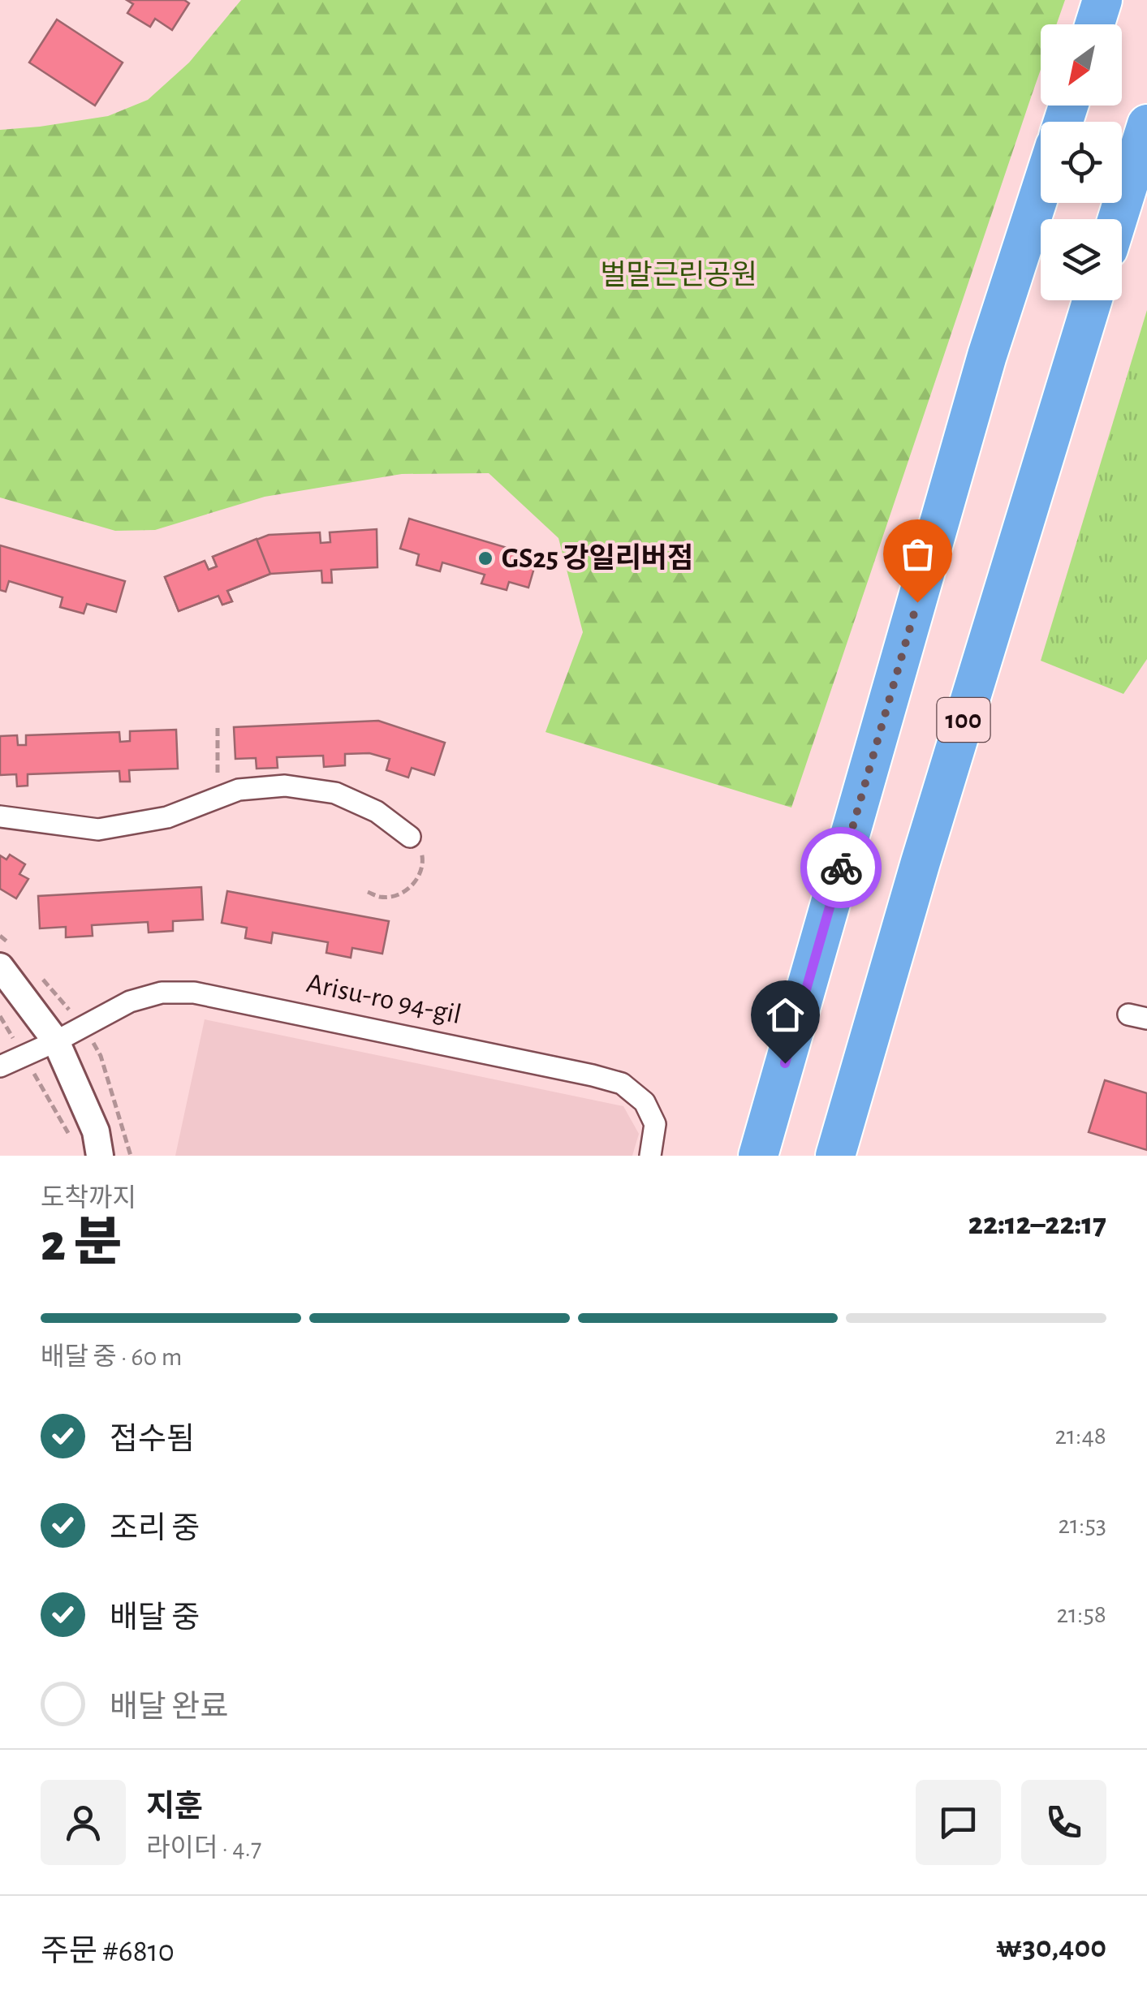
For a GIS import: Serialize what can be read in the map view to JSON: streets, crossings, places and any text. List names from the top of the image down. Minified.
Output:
{"streets":{"highway":["100"],"street":["Arisu-ro 94-gil"]},"parks":["벌말근린공원"],"places":["GS25 강일리버점"],"north":"bottom left","page":{"heading":["2 분","도착까지","22:12–22:17"],"panel":["지훈","라이더 · 4.7","주문 #6810","₩30,400"],"bar":"배달 중 · 60 m","list":[["접수됨","21:48"],["조리 중","21:53"],["배달 중","21:58"],"배달 완료"]}}
